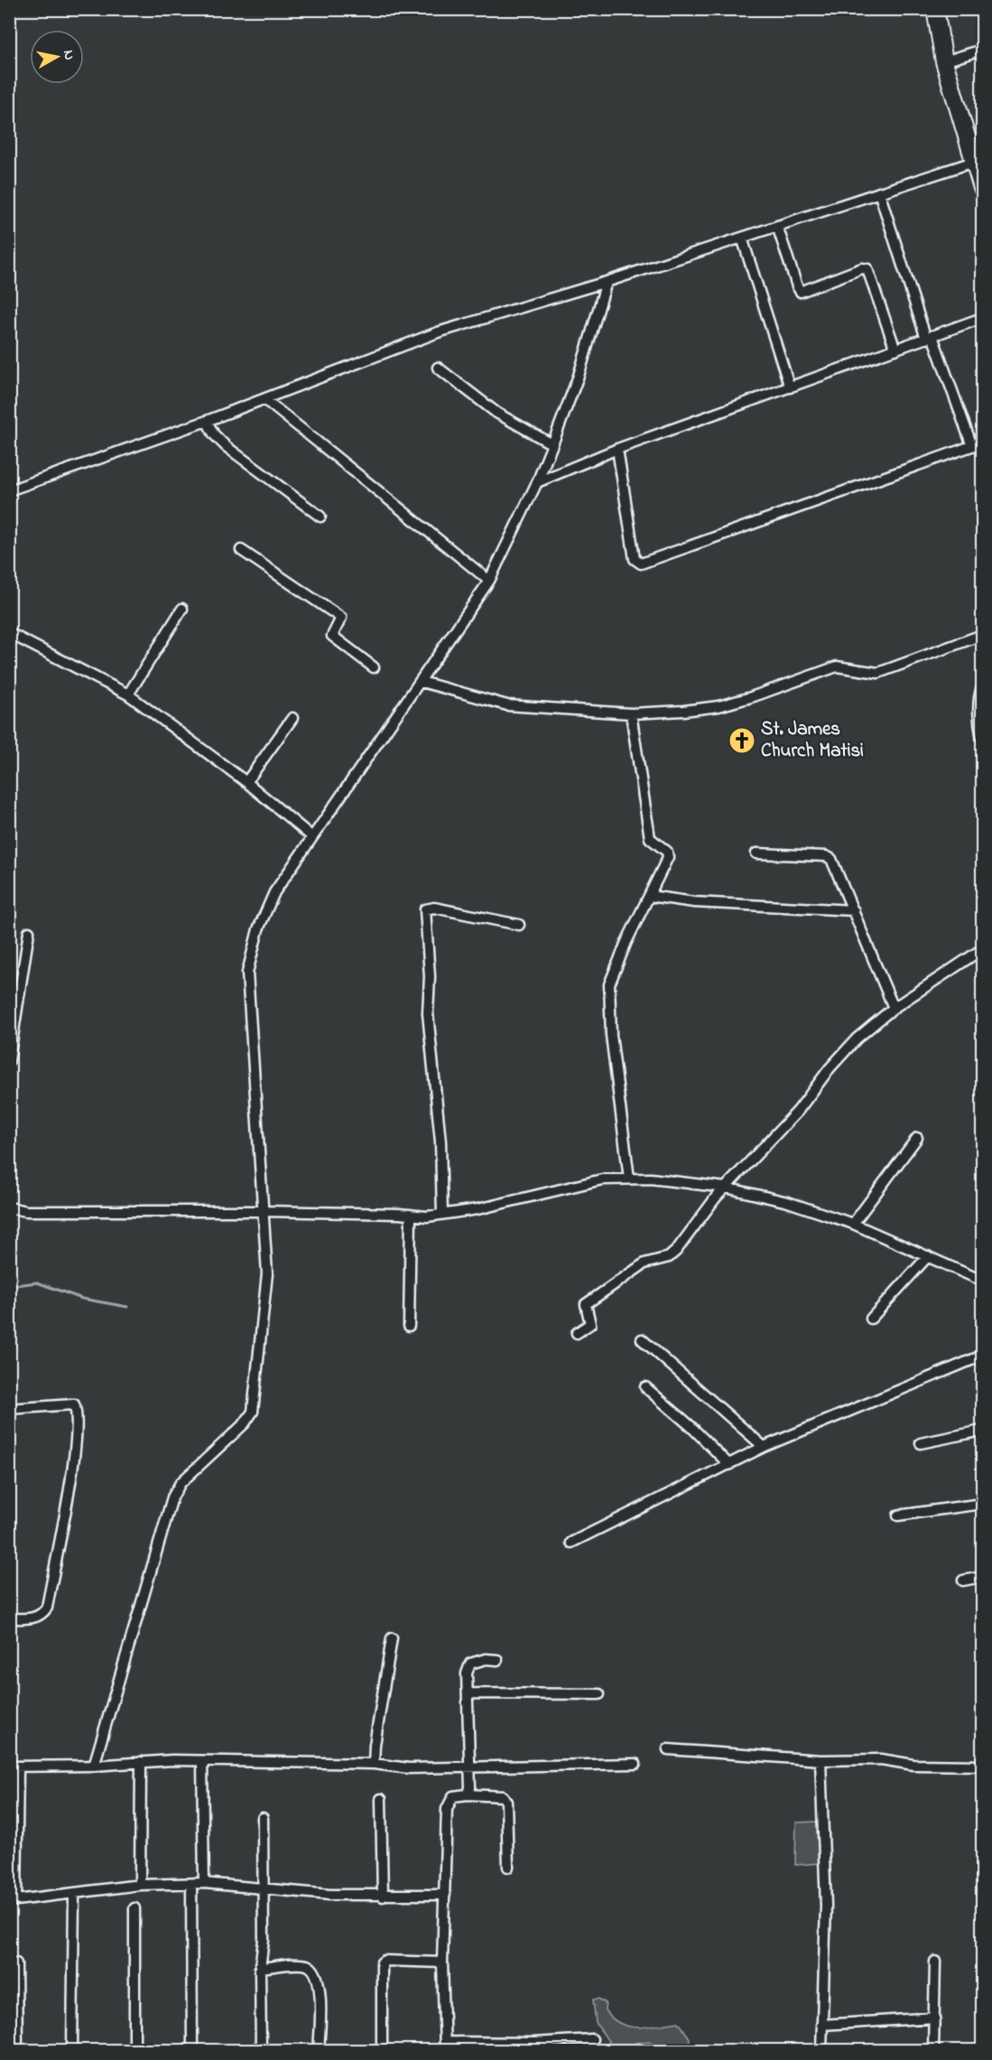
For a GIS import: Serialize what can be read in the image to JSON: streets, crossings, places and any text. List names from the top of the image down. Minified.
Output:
{"places":{"church":["St. James Church Matisi"]},"north":"right"}
